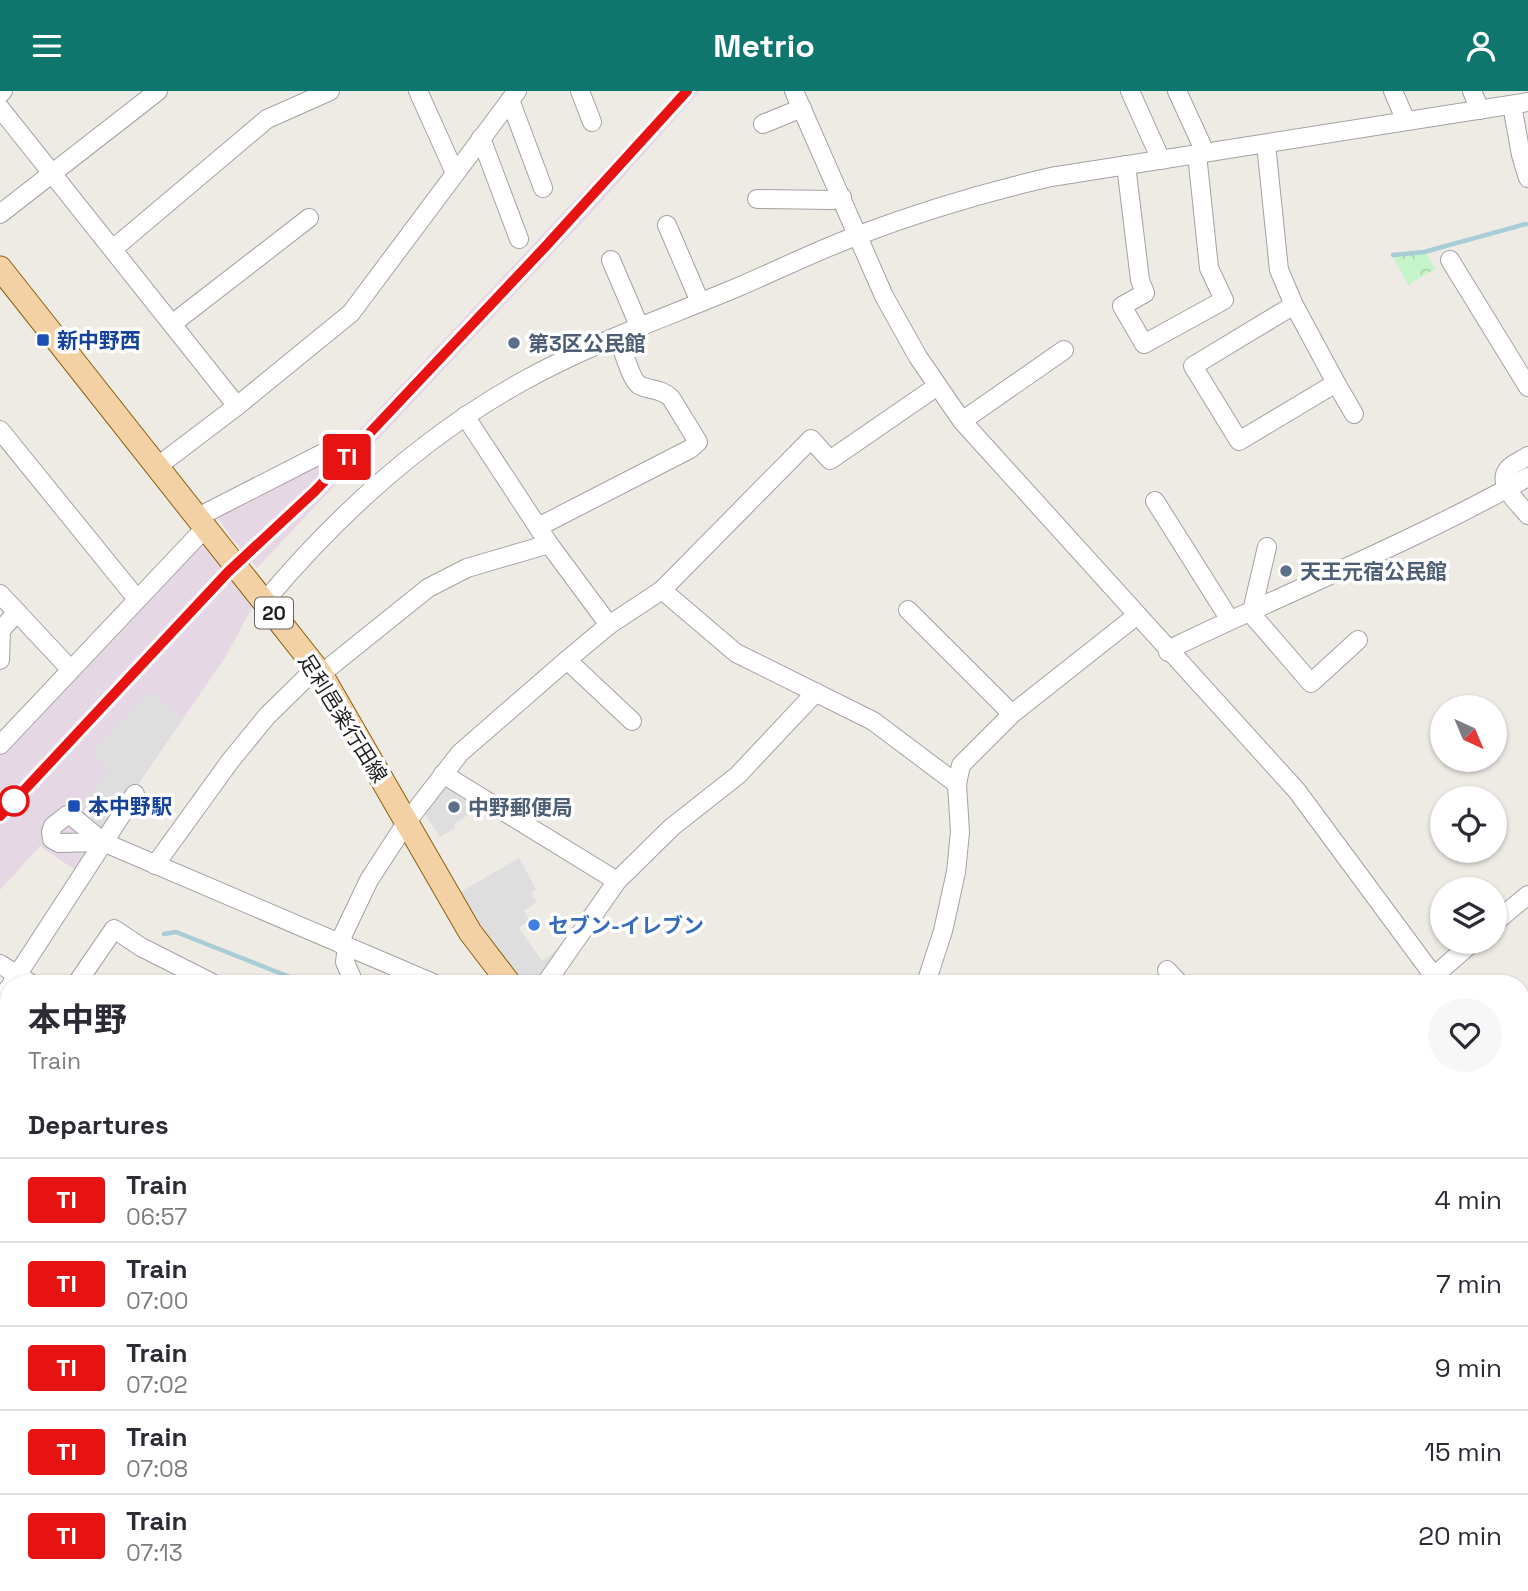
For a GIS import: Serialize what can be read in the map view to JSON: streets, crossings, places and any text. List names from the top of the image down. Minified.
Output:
{"streets":{"main road":["20","足利邑楽行田線"]},"places":{"transit":["新中野西","本中野駅"],"other":["第3区公民館","天王元宿公民館","中野郵便局","セブン-イレブン"]},"north":"bottom right","page":{"header":"Metrio","on_map":"TI","heading":[["本中野","Train"],"Departures"],"list":[{"mark":"TI","name":"Train","note":"06:57","value":"4 min"},{"mark":"TI","name":"Train","note":"07:00","value":"7 min"},{"mark":"TI","name":"Train","note":"07:02","value":"9 min"},{"mark":"TI","name":"Train","note":"07:08","value":"15 min"},{"mark":"TI","name":"Train","note":"07:13","value":"20 min"}]}}
